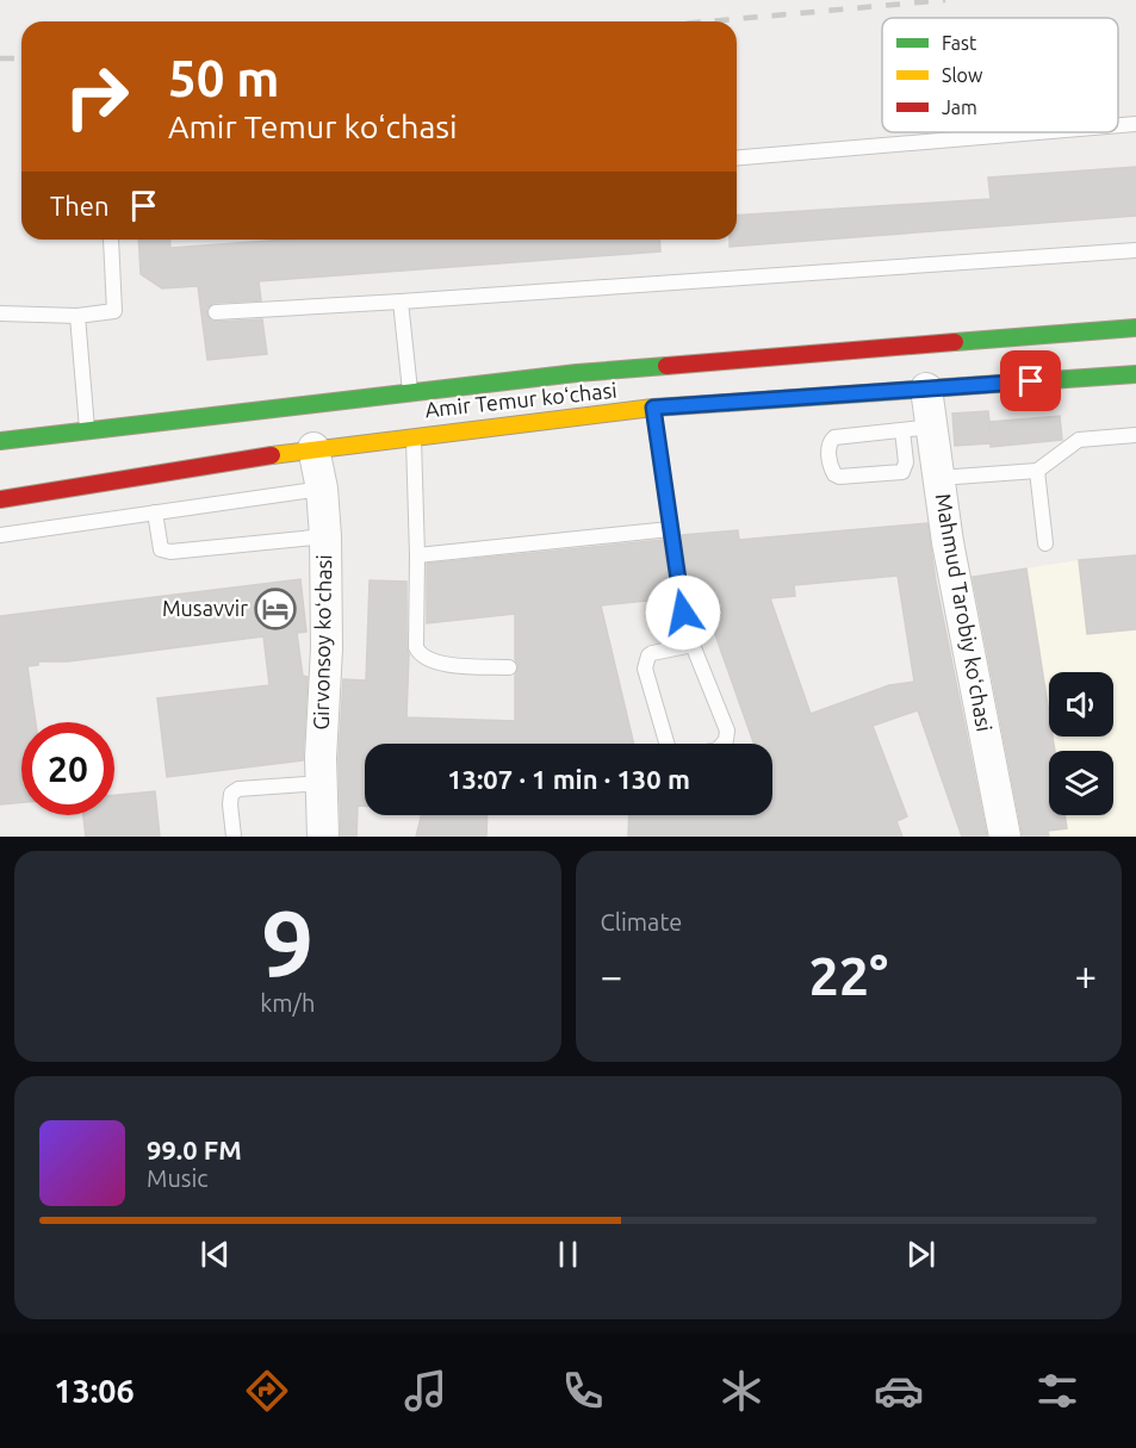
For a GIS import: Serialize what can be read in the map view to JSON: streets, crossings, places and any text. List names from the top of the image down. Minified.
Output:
{"streets":{"main road":["Amir Temur koʻchasi"],"street":["Mahmud Tarobiy koʻchasi","Girvonsoy koʻchasi"]},"crossings":[["Amir Temur koʻchasi","Mahmud Tarobiy koʻchasi"],["Amir Temur koʻchasi","Girvonsoy koʻchasi"]],"places":{"hotel":["Musavvir"]},"legend":["Fast","Slow","Jam"],"page":{"turn":["50 m","Amir Temur koʻchasi"],"then":"Then","limit":"20","trip":"13:07 · 1 min · 130 m","tile":[["9","km/h"],"Climate"],"heat":["−","22°","+"],"song":["99.0 FM","Music"],"tabs":"13:06"}}
